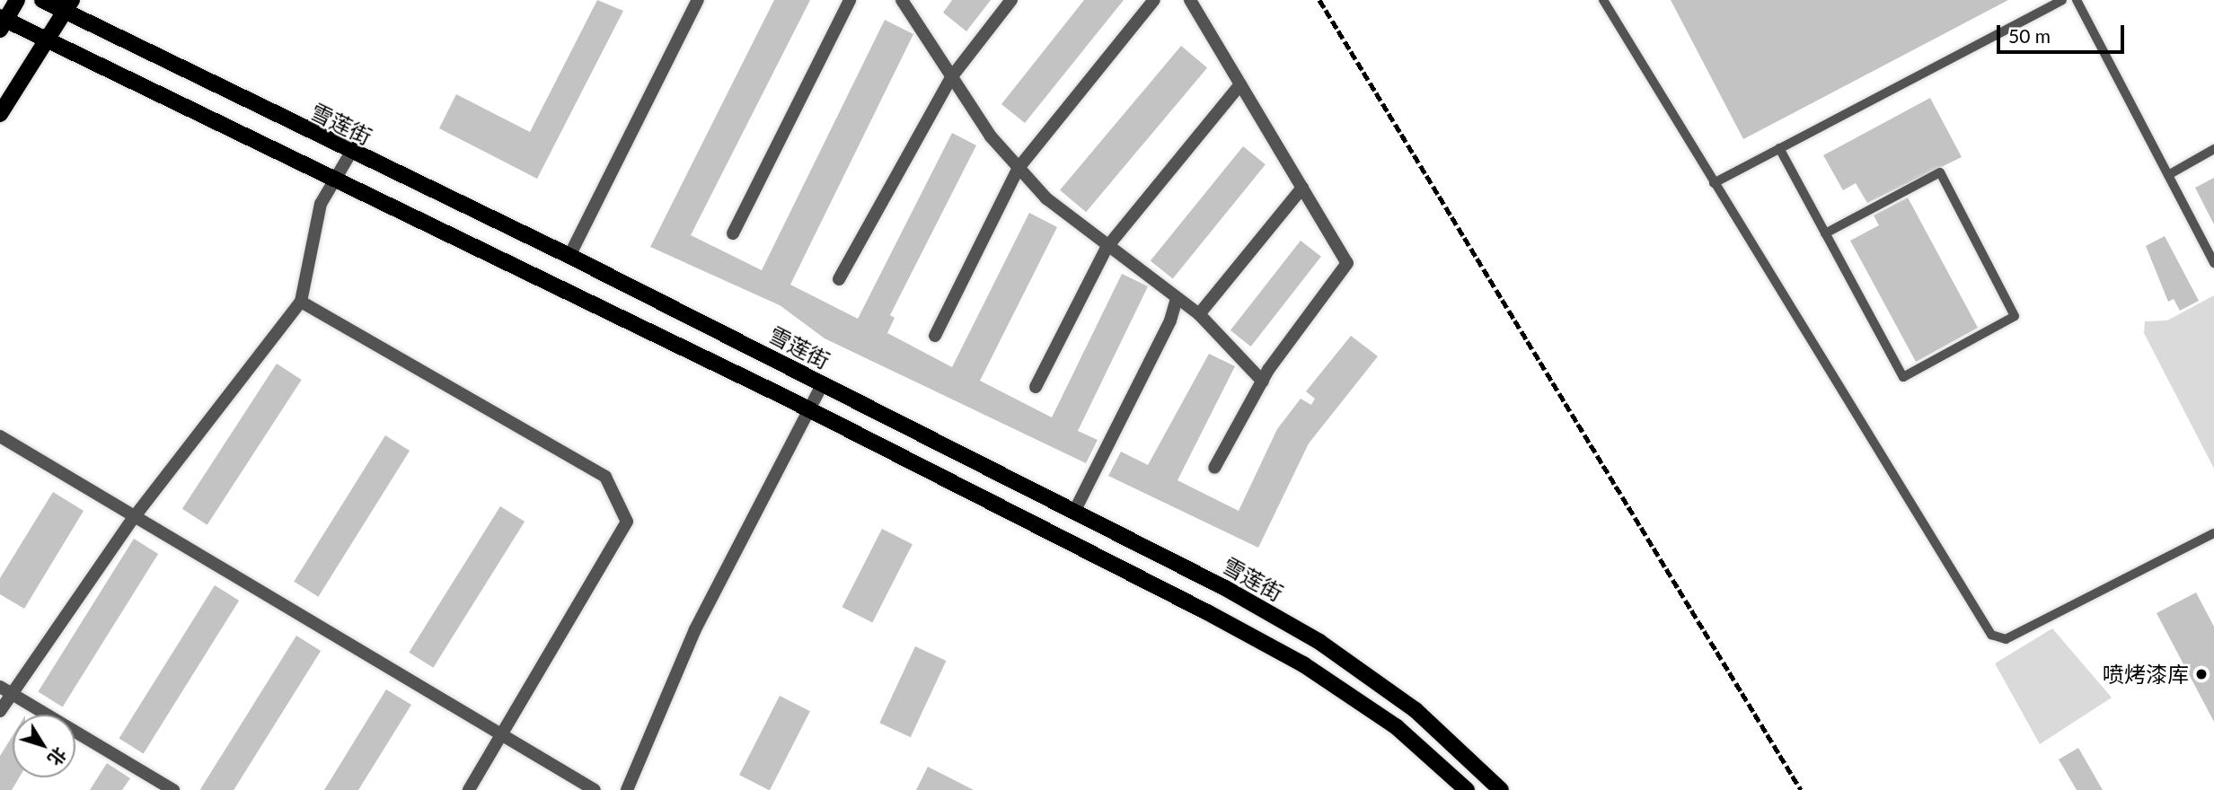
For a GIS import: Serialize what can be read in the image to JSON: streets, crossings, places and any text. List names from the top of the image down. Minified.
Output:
{"streets":{"main road":["雪莲街"]},"places":["喷烤漆库"],"scale_bar":"50 m","north":"bottom right"}
